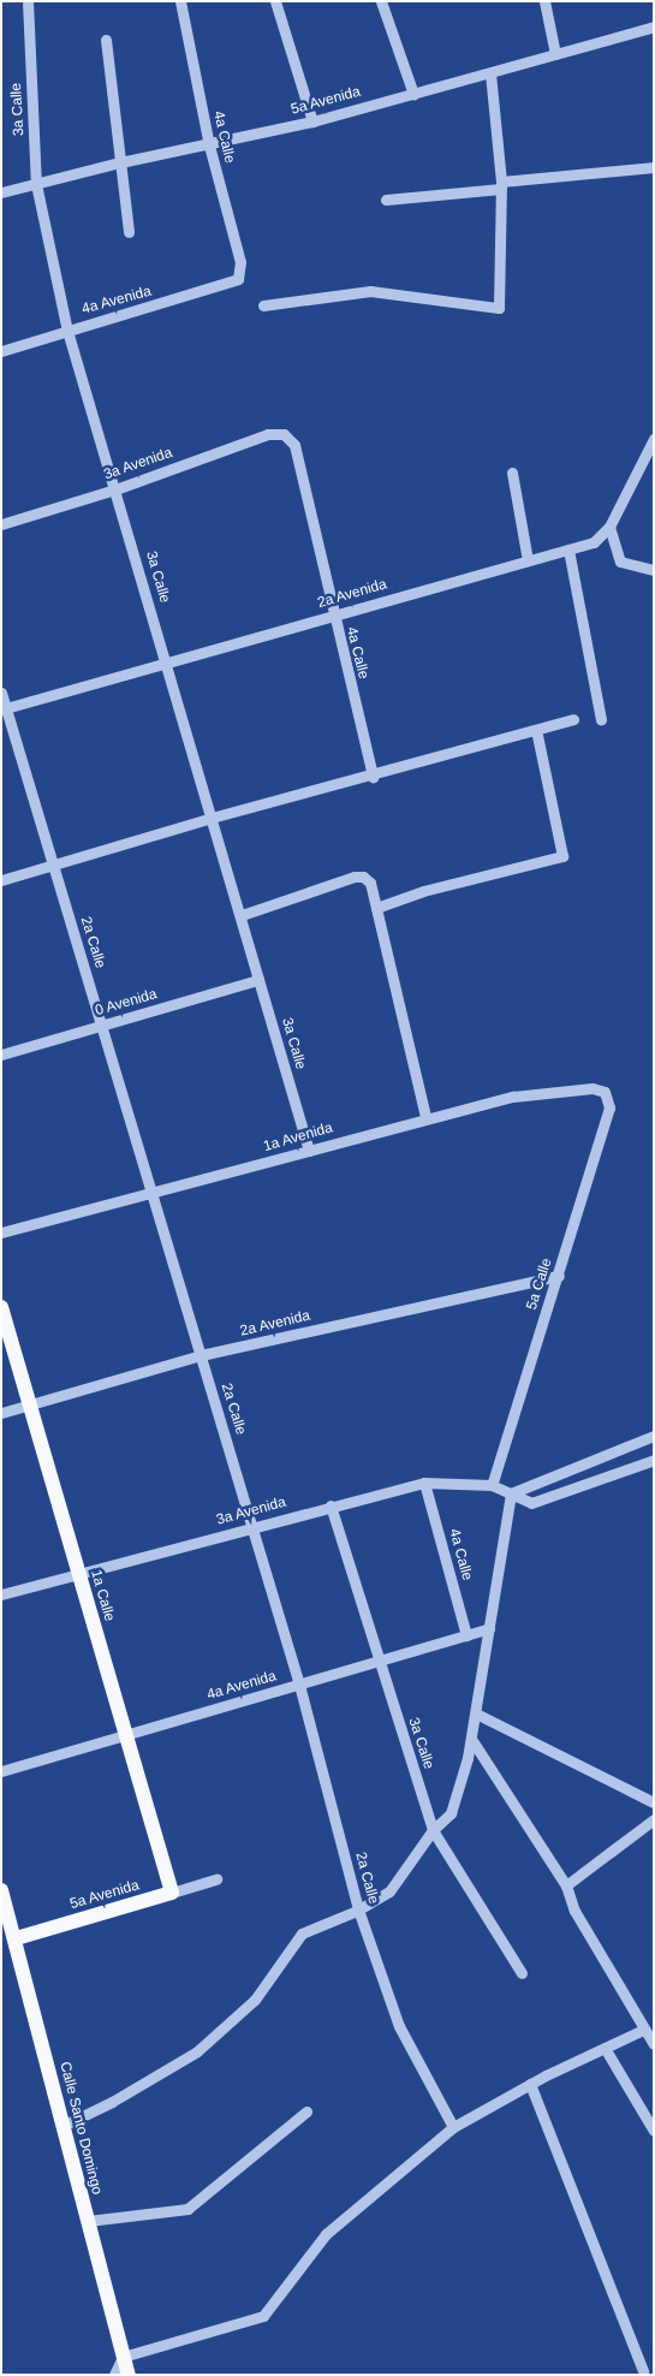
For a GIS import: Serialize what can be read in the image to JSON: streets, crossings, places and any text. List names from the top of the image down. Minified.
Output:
{"streets":{"main road":["5a Avenida","1a Calle","Calle Santo Domingo"],"street":["3a Calle","4a Calle","4a Avenida","3a Avenida","2a Avenida","2a Calle","0 Avenida","1a Avenida","5a Calle"]},"crossings":[["5a Avenida","3a Calle"],["5a Avenida","4a Calle"],["5a Avenida","1a Calle"],["5a Avenida","Calle Santo Domingo"],["3a Calle","4a Avenida"],["3a Calle","3a Avenida"],["3a Calle","2a Avenida"],["3a Calle","0 Avenida"],["3a Calle","1a Avenida"],["4a Calle","4a Avenida"],["4a Calle","3a Avenida"],["4a Calle","2a Avenida"],["4a Avenida","2a Calle"],["4a Avenida","1a Calle"],["3a Avenida","2a Calle"],["3a Avenida","5a Calle"],["3a Avenida","1a Calle"],["2a Avenida","2a Calle"],["2a Avenida","5a Calle"],["2a Avenida","1a Calle"],["2a Calle","0 Avenida"],["2a Calle","1a Avenida"],["1a Avenida","5a Calle"]]}
